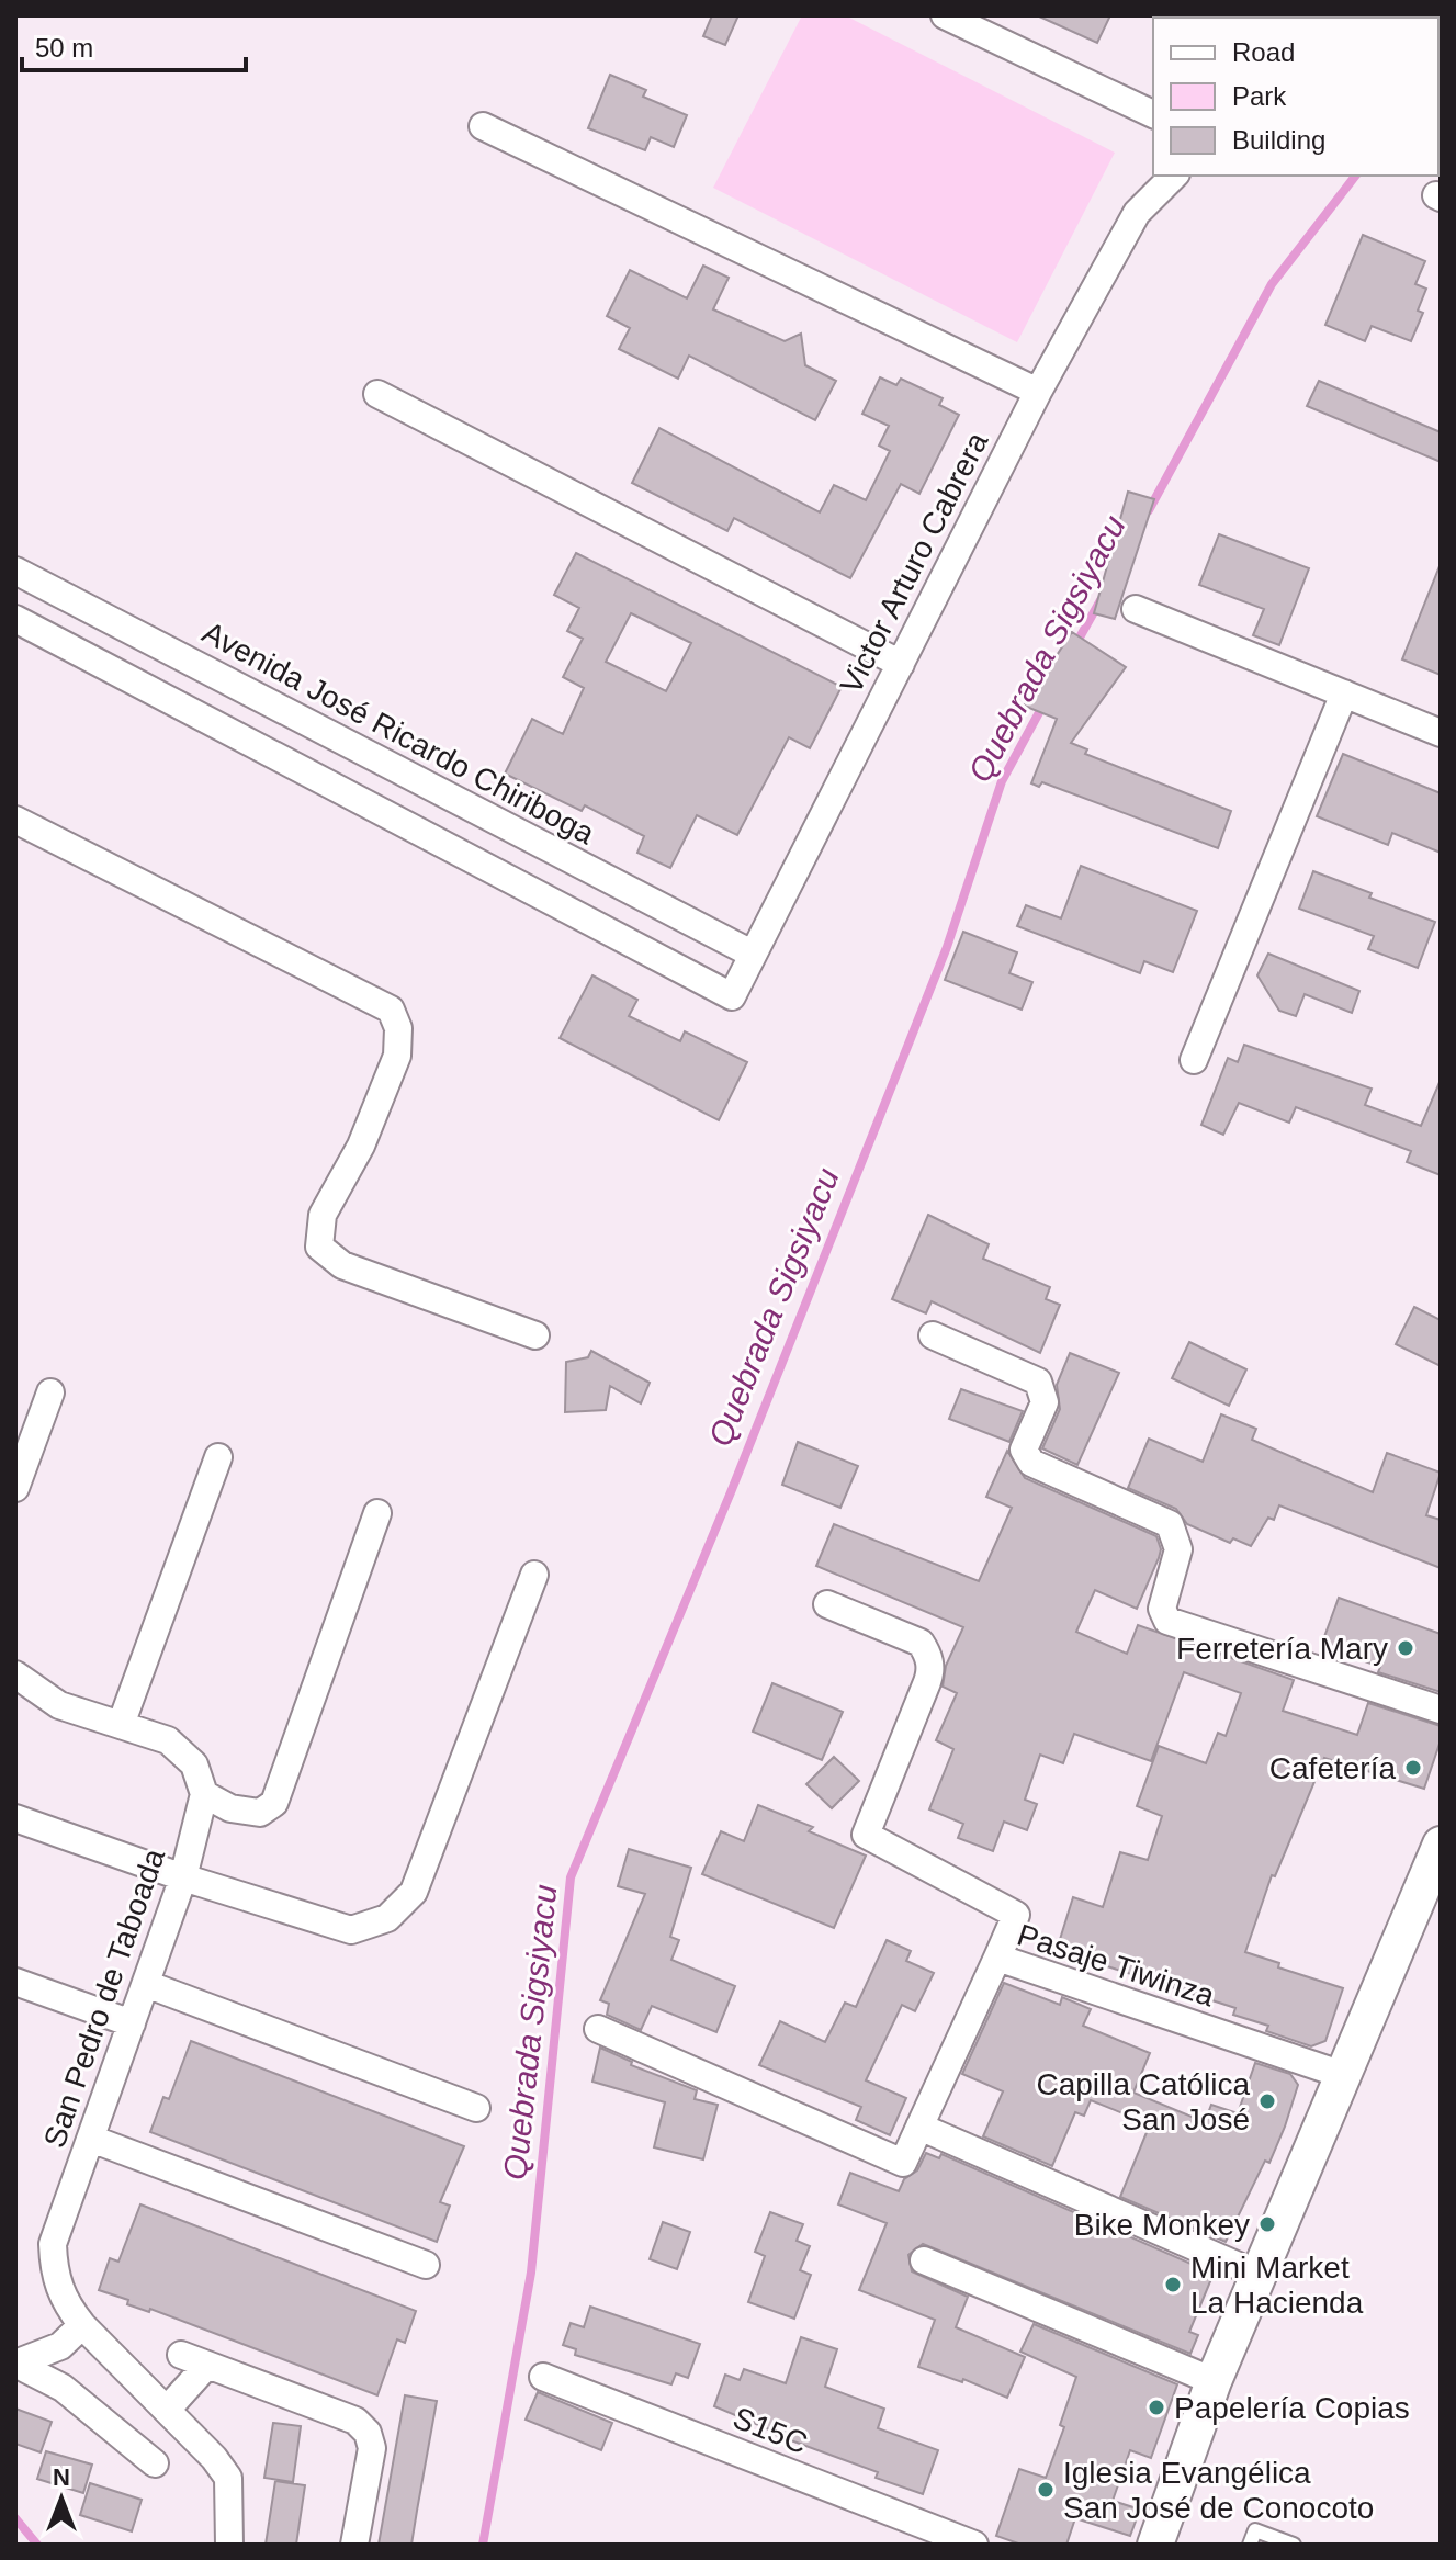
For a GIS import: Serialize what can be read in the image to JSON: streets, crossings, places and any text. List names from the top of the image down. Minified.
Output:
{"streets":{"street":["Victor Arturo Cabrera","Avenida José Ricardo Chiriboga","Pasaje Tiwinza","San Pedro de Taboada","S15C"]},"crossings":[["Victor Arturo Cabrera","Avenida José Ricardo Chiriboga"]],"water":["Quebrada Sigsiyacu"],"places":["Ferretería Mary","Cafetería","Capilla Católica San José","Bike Monkey","Mini Market La Hacienda","Papelería Copias","Iglesia Evangélica San José de Conocoto"],"legend":["Road","Park","Building"],"scale_bar":"50 m","north":"top"}
